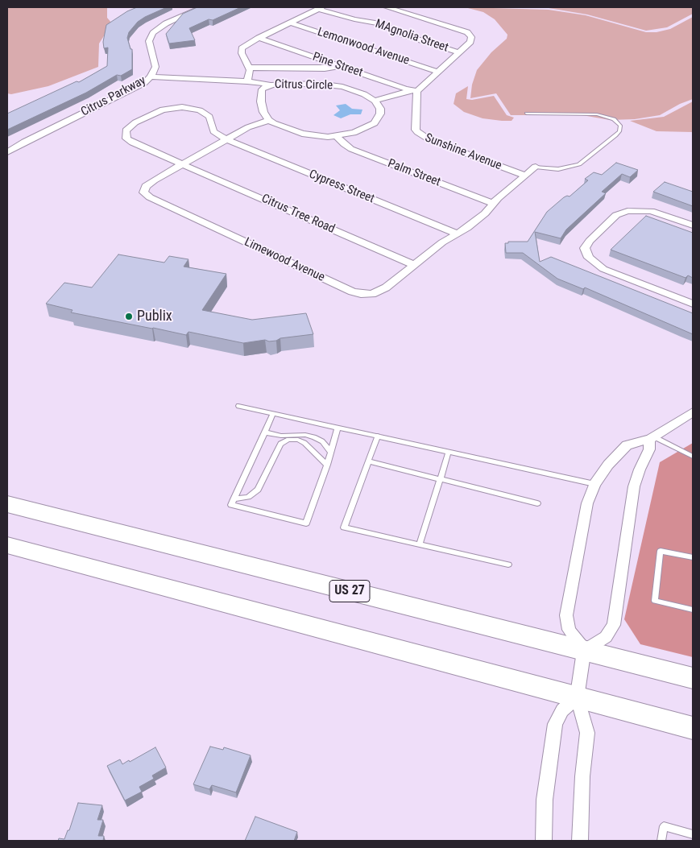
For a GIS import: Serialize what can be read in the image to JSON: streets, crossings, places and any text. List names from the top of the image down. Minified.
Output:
{"streets":{"highway":["US 27"],"street":["MAgnolia Street","Lemonwood Avenue","Pine Street","Citrus Circle","Citrus Parkway","Sunshine Avenue","Palm Street","Cypress Street","Citrus Tree Road","Limewood Avenue"]},"crossings":[["Pine Street","Sunshine Avenue"],["Citrus Circle","Limewood Avenue"],["Sunshine Avenue","Limewood Avenue"],["Palm Street","Limewood Avenue"],["Cypress Street","Citrus Tree Road"],["Cypress Street","Limewood Avenue"],["Citrus Tree Road","Limewood Avenue"]],"places":["Publix"]}
